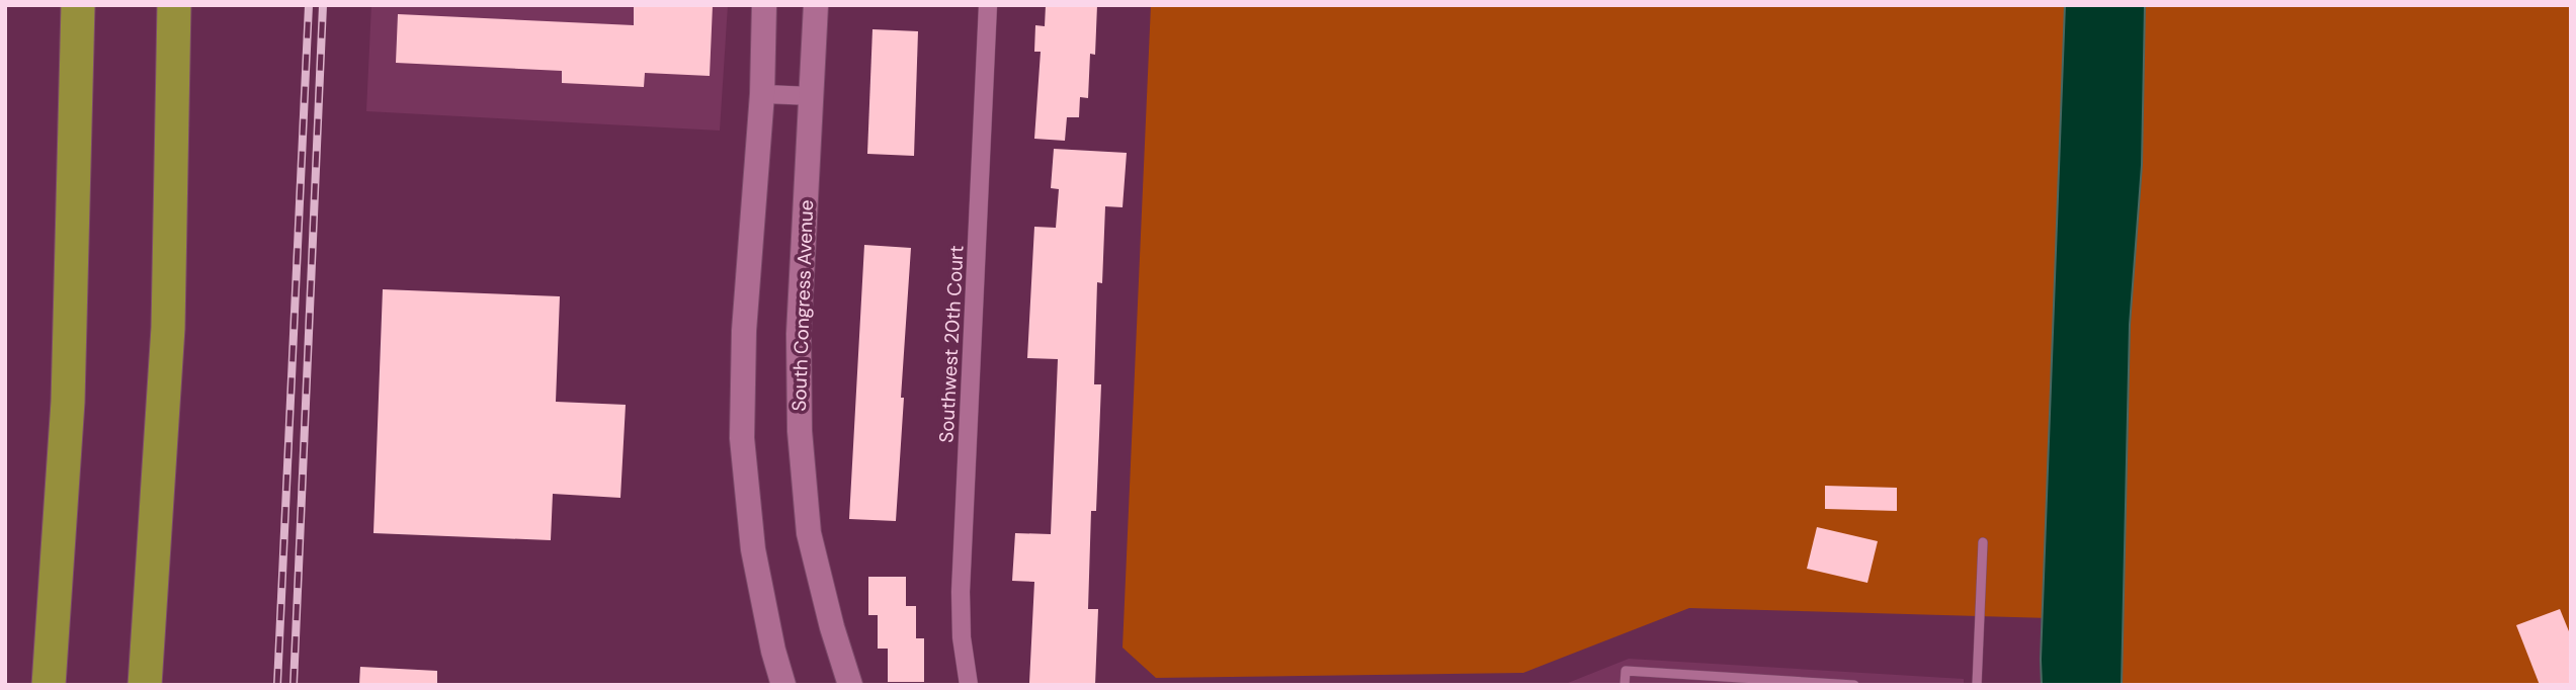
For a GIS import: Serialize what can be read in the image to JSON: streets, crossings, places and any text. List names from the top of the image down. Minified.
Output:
{"streets":{"main road":["South Congress Avenue"],"street":["Southwest 20th Court"]}}
